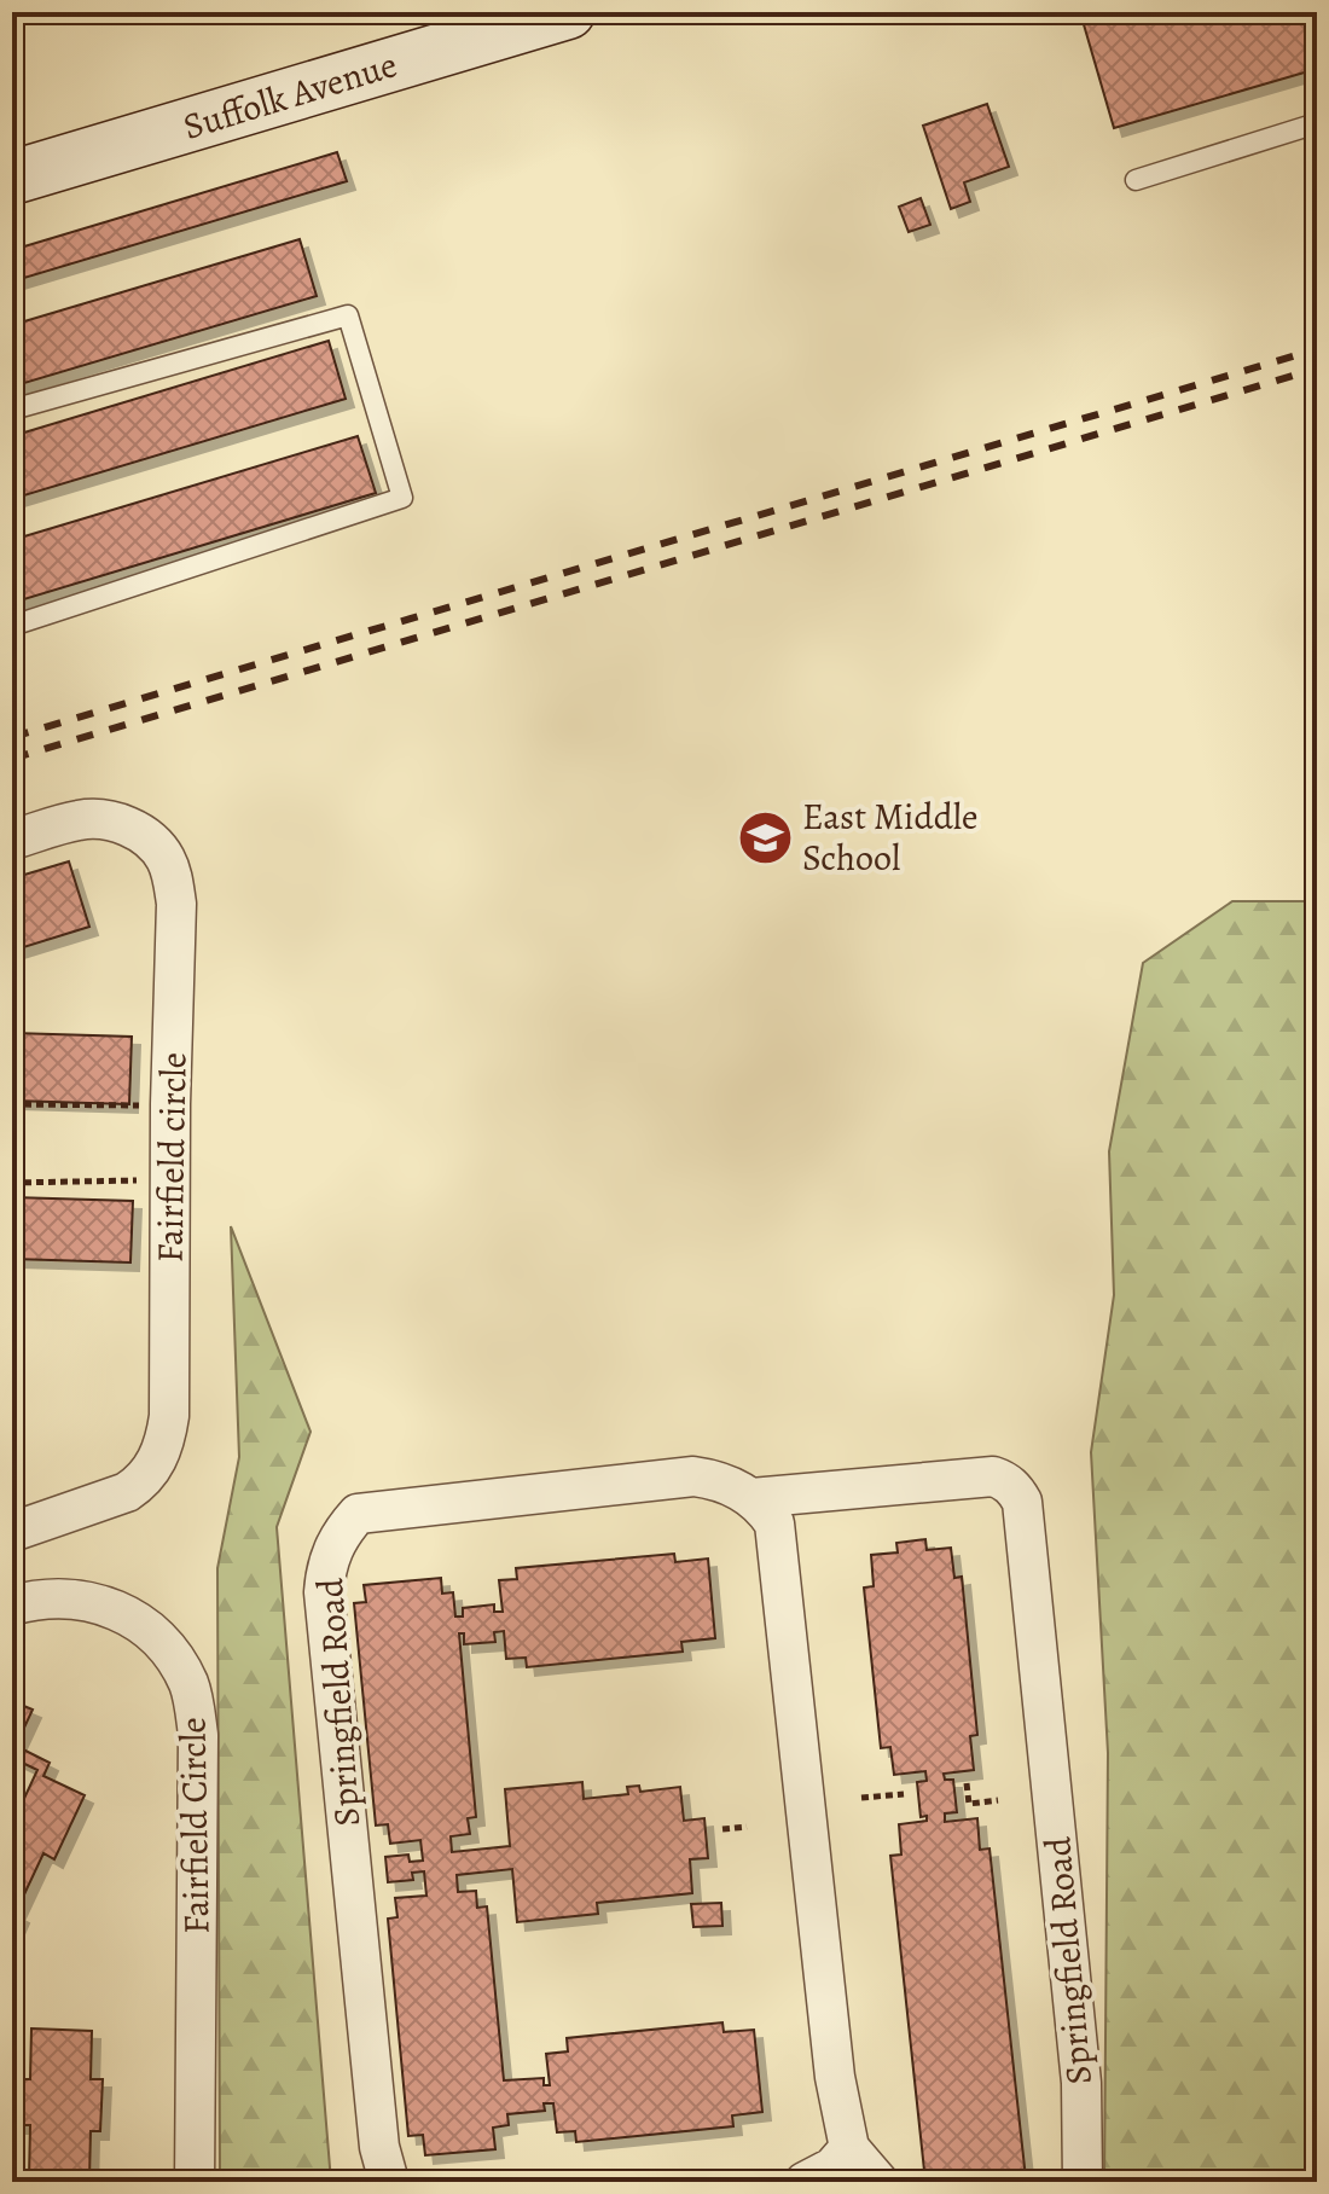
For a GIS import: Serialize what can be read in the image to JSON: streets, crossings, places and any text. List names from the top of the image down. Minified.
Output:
{"streets":{"main road":["Suffolk Avenue"],"street":["Fairfield circle","Springfield Road","Fairfield Circle"]},"places":{"school or university":["East Middle School"]}}
